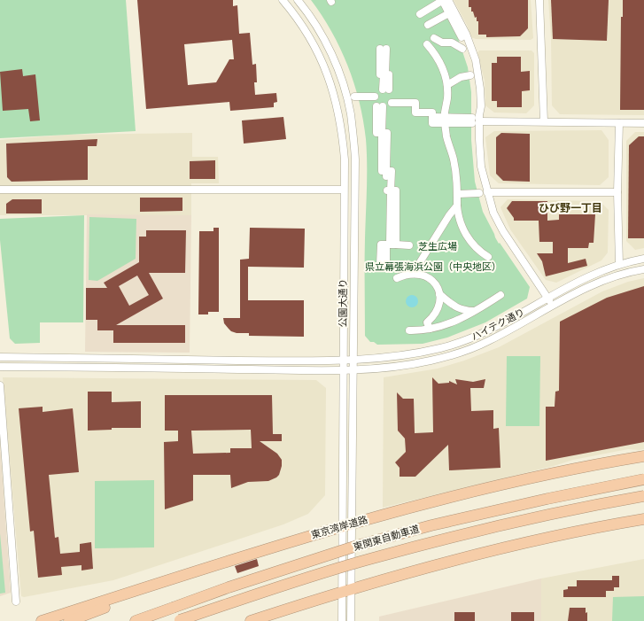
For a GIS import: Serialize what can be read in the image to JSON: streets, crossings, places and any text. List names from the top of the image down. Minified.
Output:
{"streets":{"highway":["東京湾岸道路","東関東自動車道"],"street":["公園大通り","ハイテク通り"]},"crossings":[["公園大通り","ハイテク通り"],["公園大通り","東京湾岸道路"]],"districts":["ひび野一丁目"],"parks":["芝生広場","県立幕張海浜公園（中央地区）"]}
